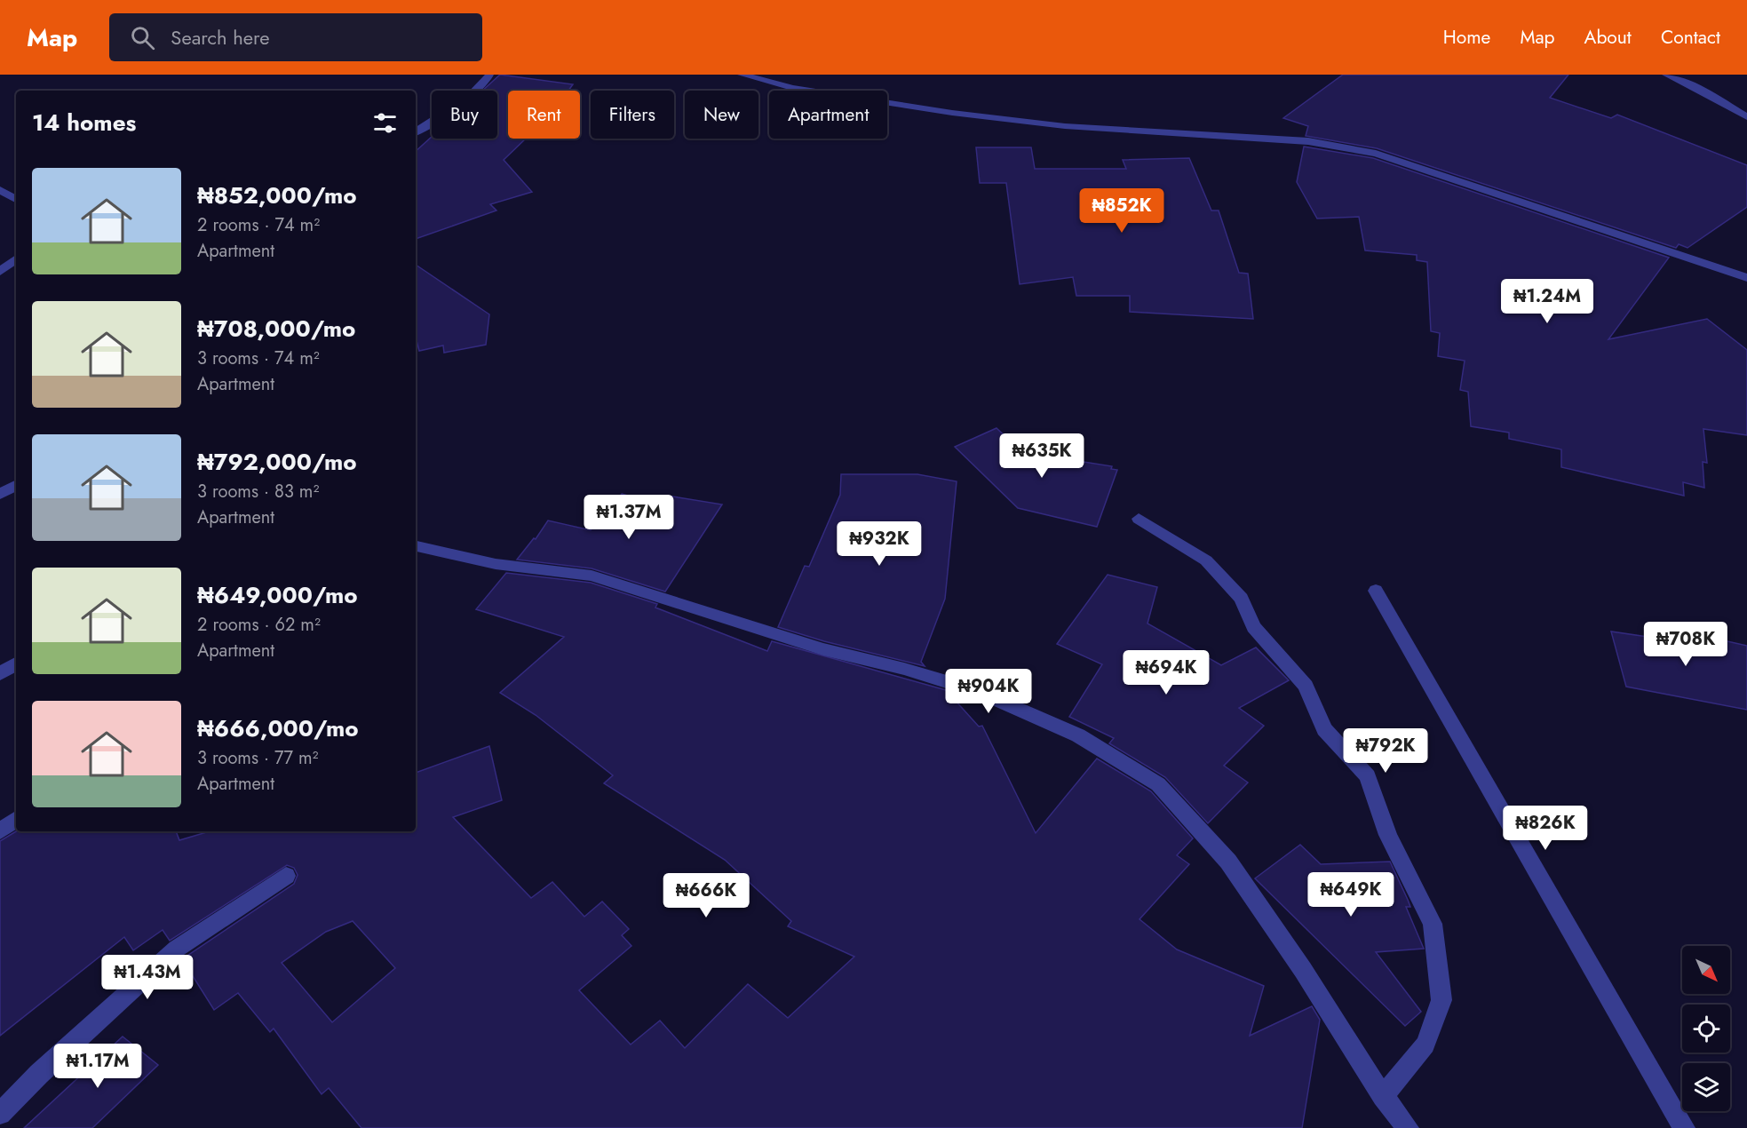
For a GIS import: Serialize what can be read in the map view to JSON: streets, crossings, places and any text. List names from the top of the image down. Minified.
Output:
{"north":"bottom right","page":{"header":"Map","search":"Search here","nav":["Home","Map","About","Contact"],"chip":["Buy","Rent","Filters","New","Apartment"],"heading":"14 homes","list":[{"name":"₦852,000/mo","note":"2 rooms · 74 m² · Apartment"},{"name":"₦708,000/mo","note":"3 rooms · 74 m² · Apartment"},{"name":"₦792,000/mo","note":"3 rooms · 83 m² · Apartment"},{"name":"₦649,000/mo","note":"2 rooms · 62 m² · Apartment"},{"name":"₦666,000/mo","note":"3 rooms · 77 m² · Apartment"}],"price":["₦852K","₦1.24M","₦635K","₦1.37M","₦932K","₦708K","₦694K","₦904K","₦792K","₦826K","₦649K","₦666K","₦1.43M","₦1.17M"]}}
